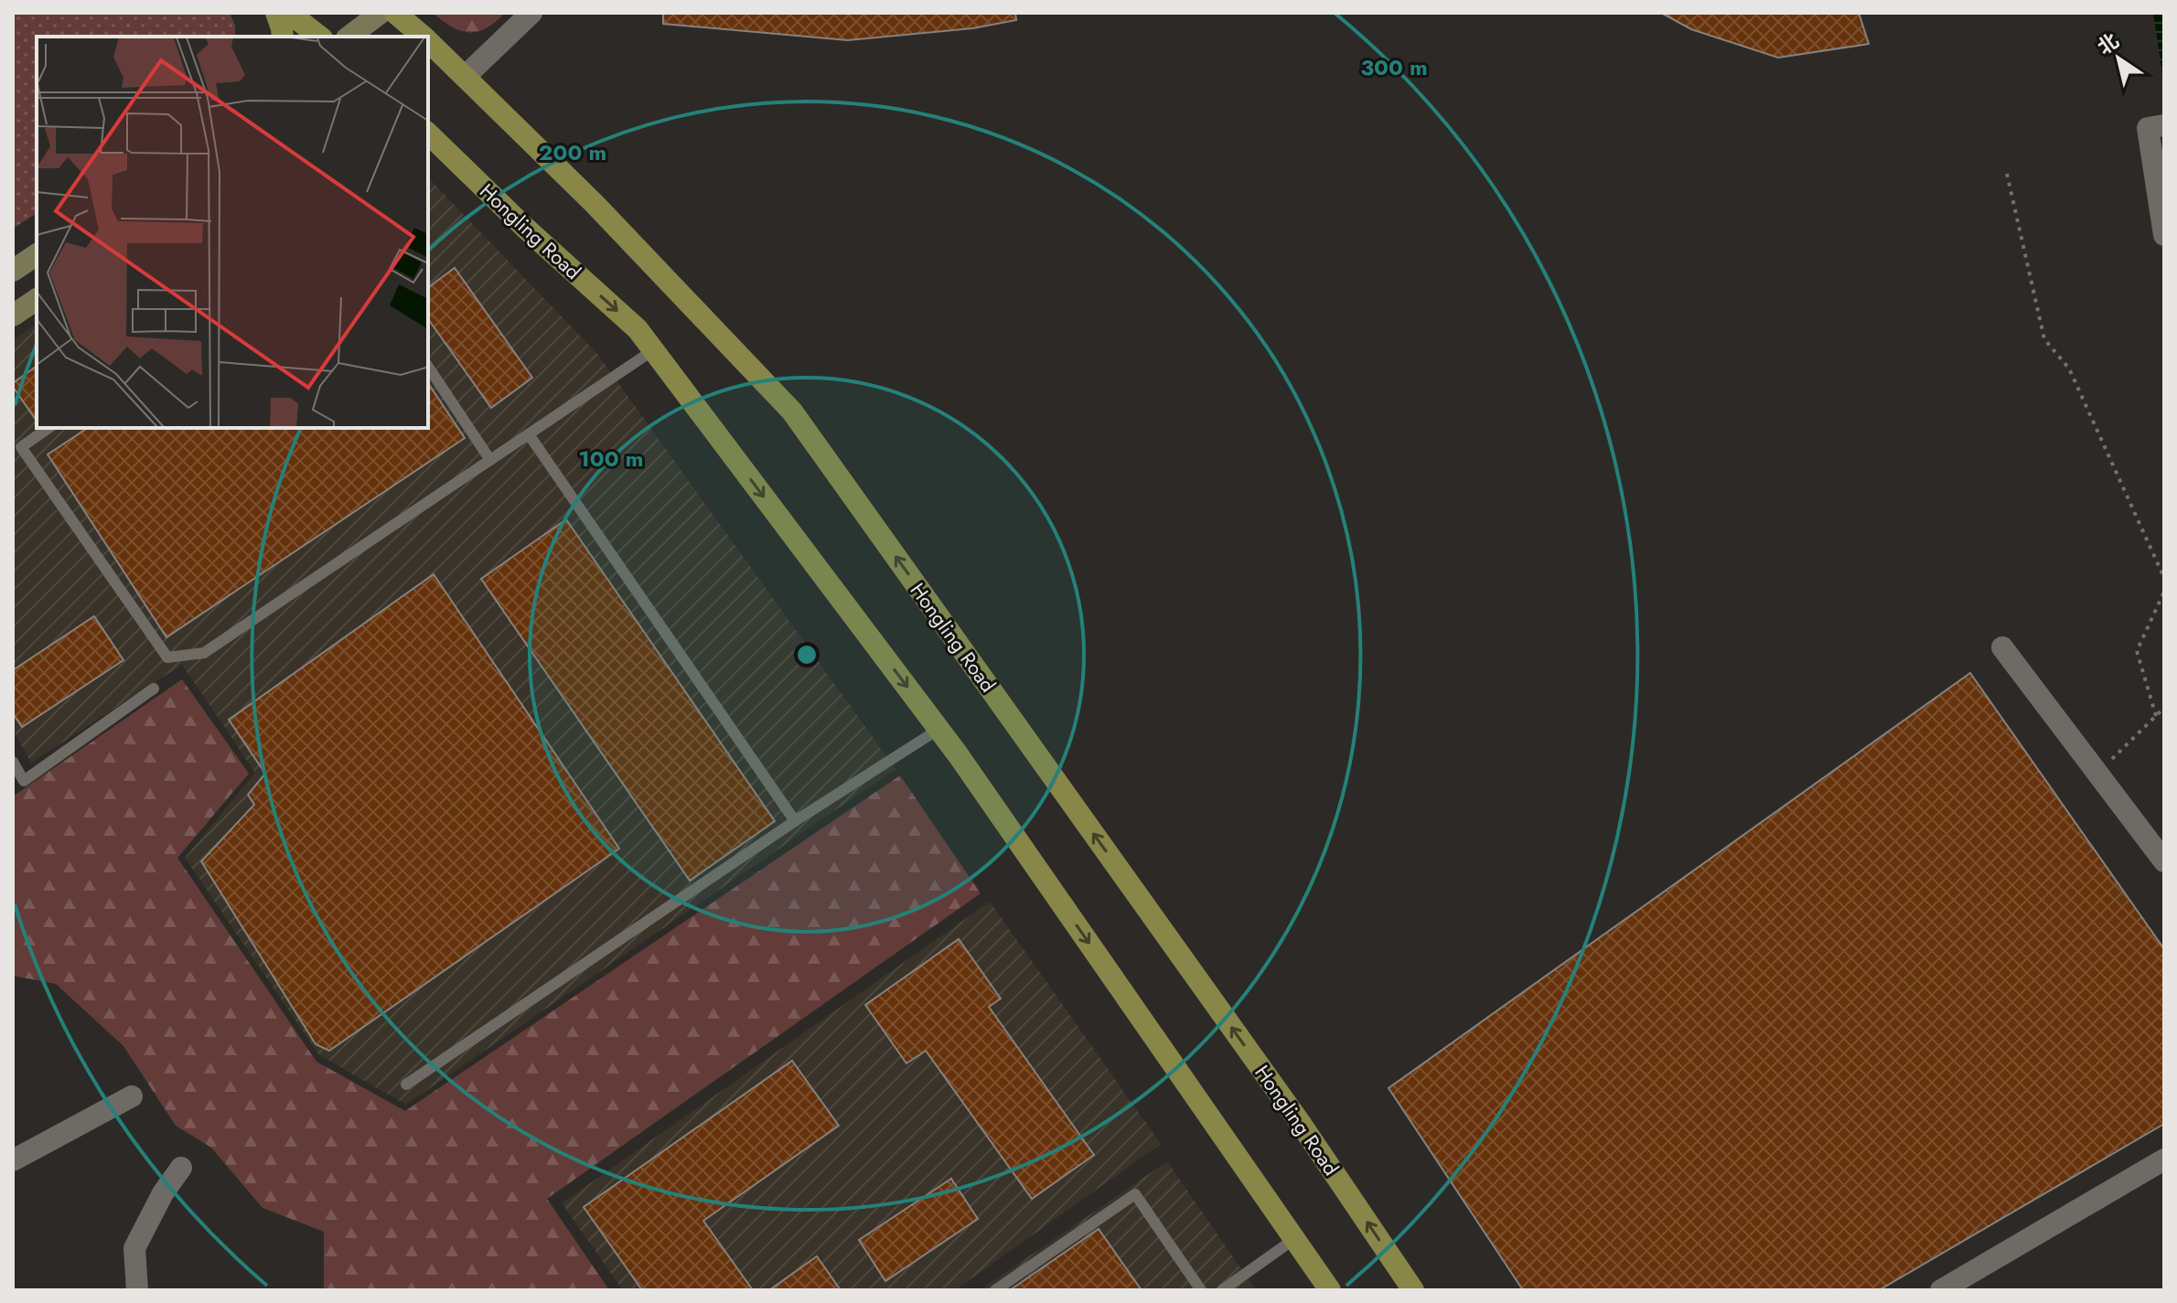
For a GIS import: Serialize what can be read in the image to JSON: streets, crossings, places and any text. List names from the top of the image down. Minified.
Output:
{"streets":{"main road":["Hongling Road"]},"north":"top left","rings":["300 m","200 m","100 m"]}
